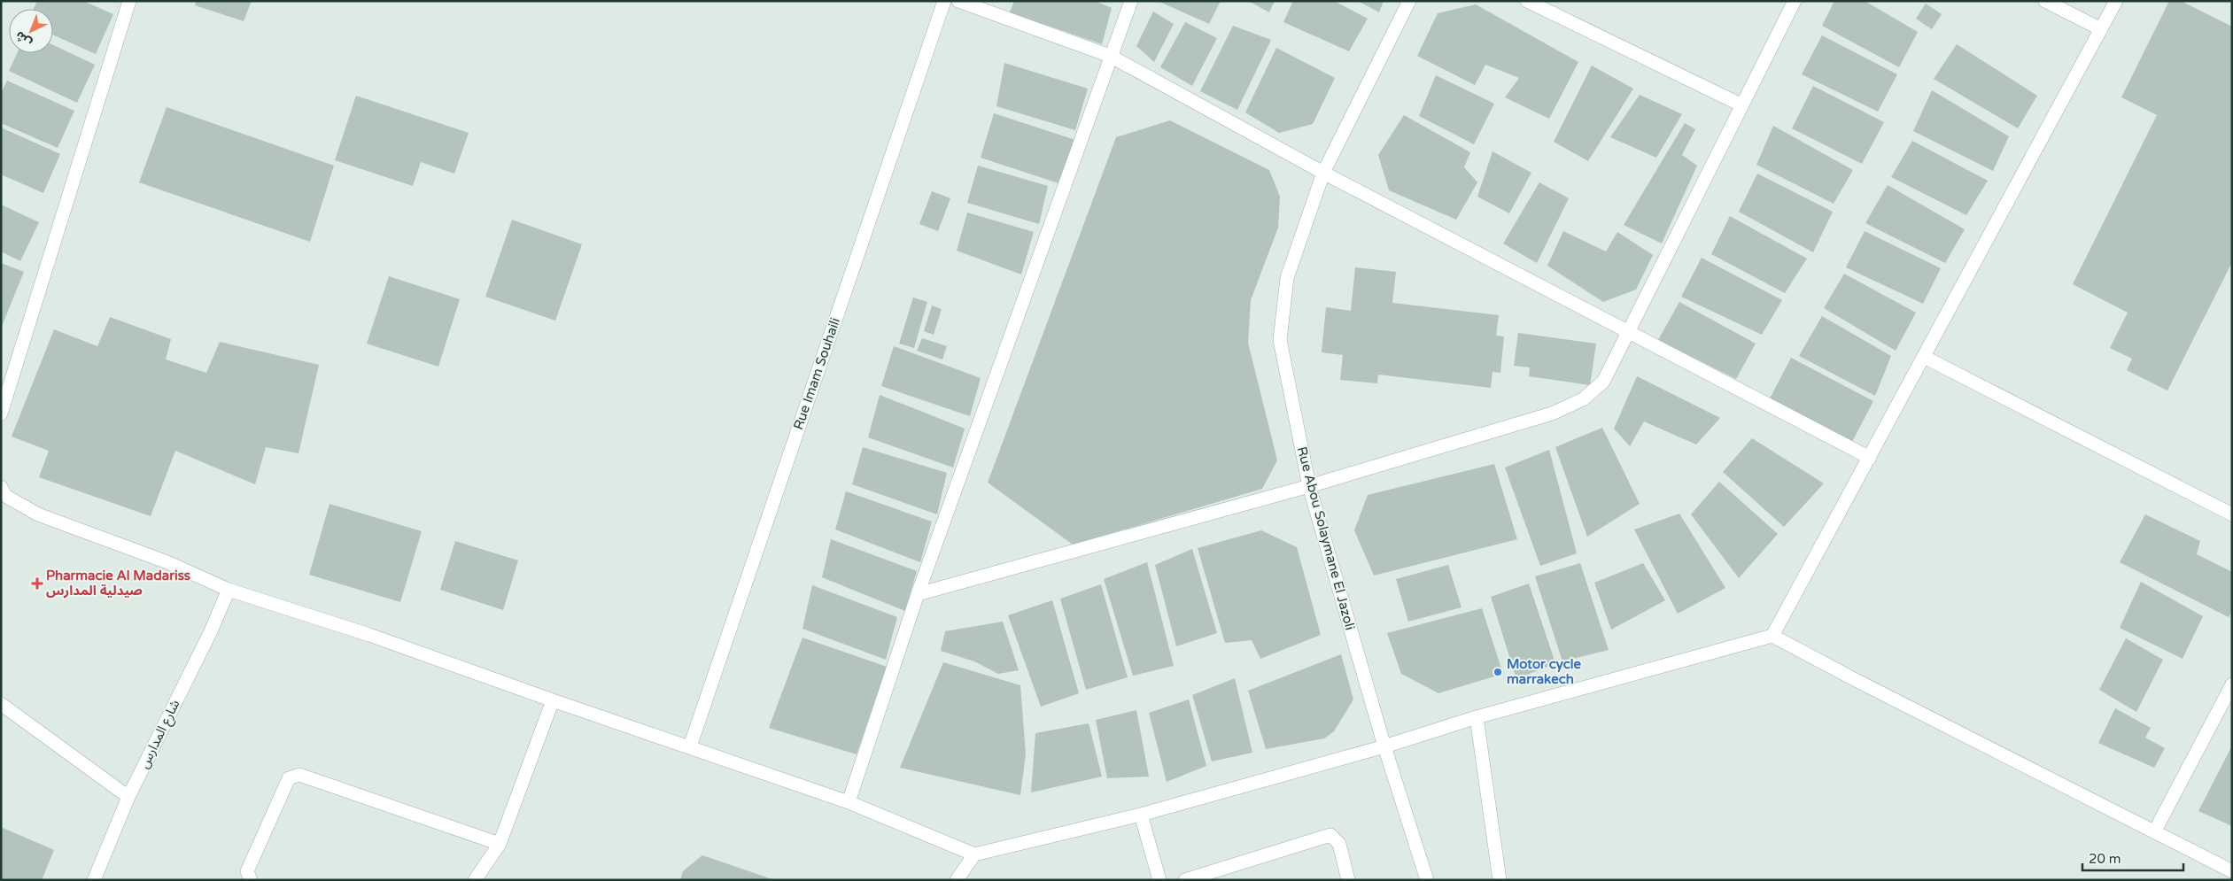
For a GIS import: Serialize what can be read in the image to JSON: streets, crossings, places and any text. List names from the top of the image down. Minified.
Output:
{"streets":{"street":["Rue Imam Souhaili","Rue Abou Solaymane El Jazoli","شارع المدارس"]},"places":{"health":["Pharmacie Al Madariss صيدلية المدارس"],"other":["Motor cycle marrakech"]},"scale_bar":"20 m","north":"bottom left"}
